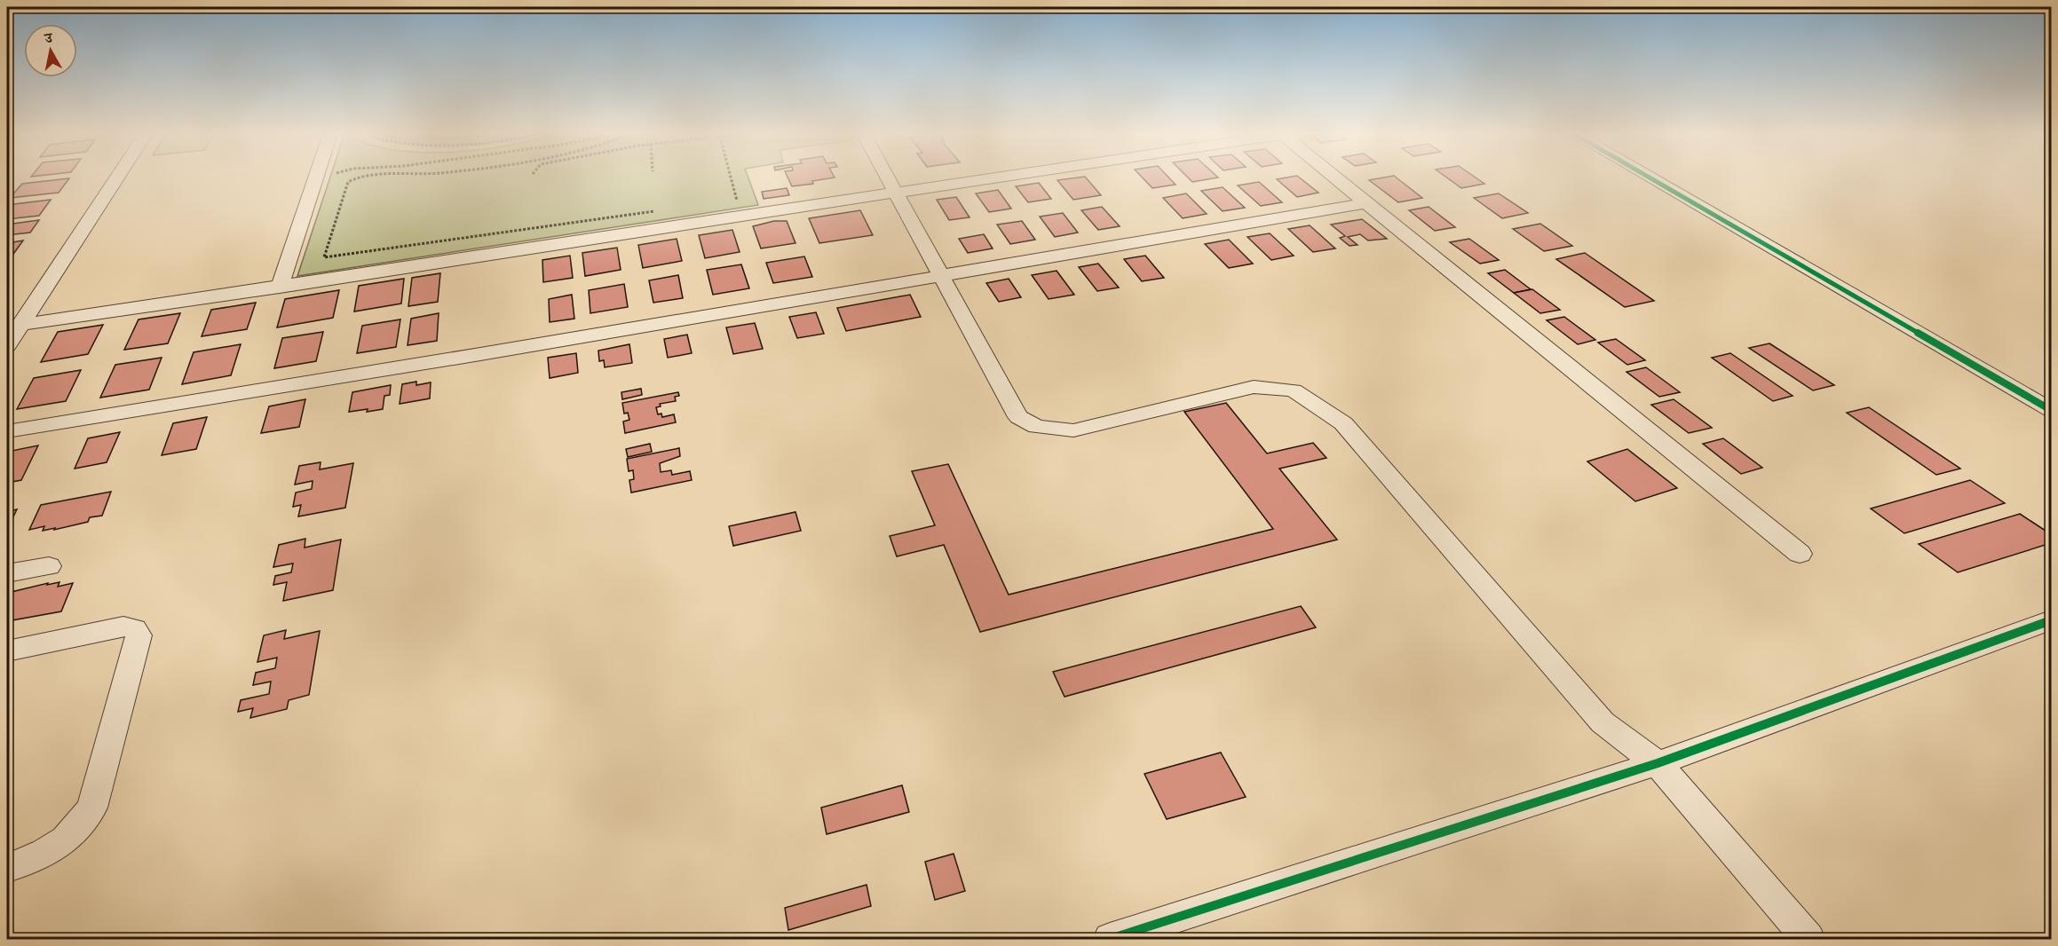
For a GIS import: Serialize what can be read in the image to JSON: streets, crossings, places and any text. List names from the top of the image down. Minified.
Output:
{"north":"top"}
